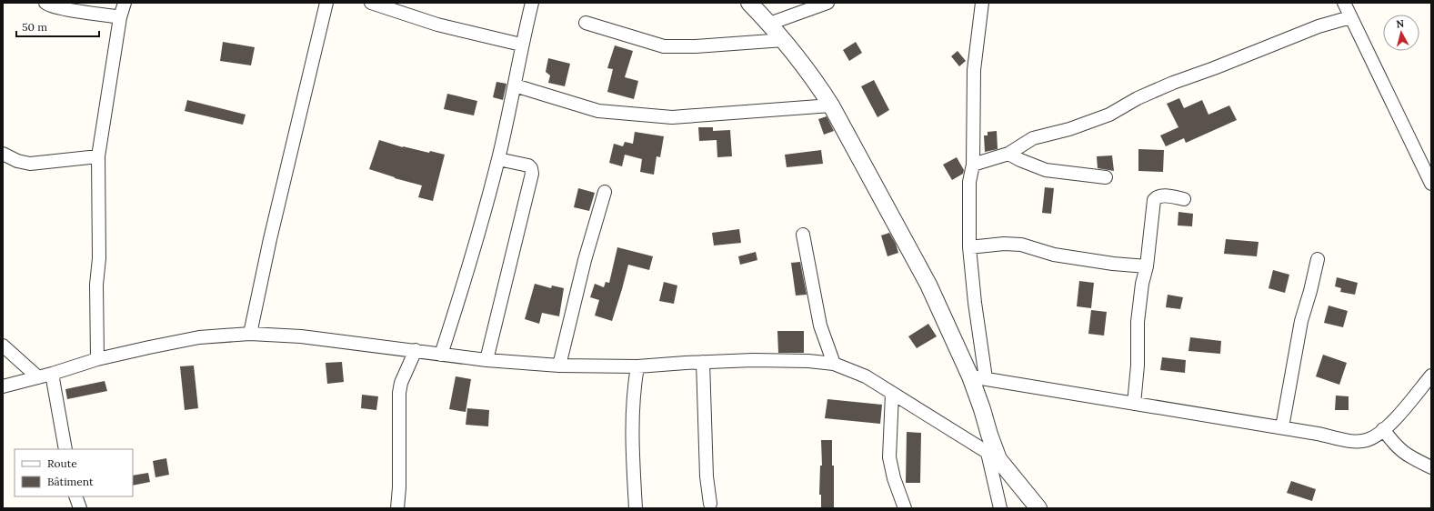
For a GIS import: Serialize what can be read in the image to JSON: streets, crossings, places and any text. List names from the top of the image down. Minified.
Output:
{"legend":["Route","Bâtiment"],"scale_bar":"50 m","north":"top"}
